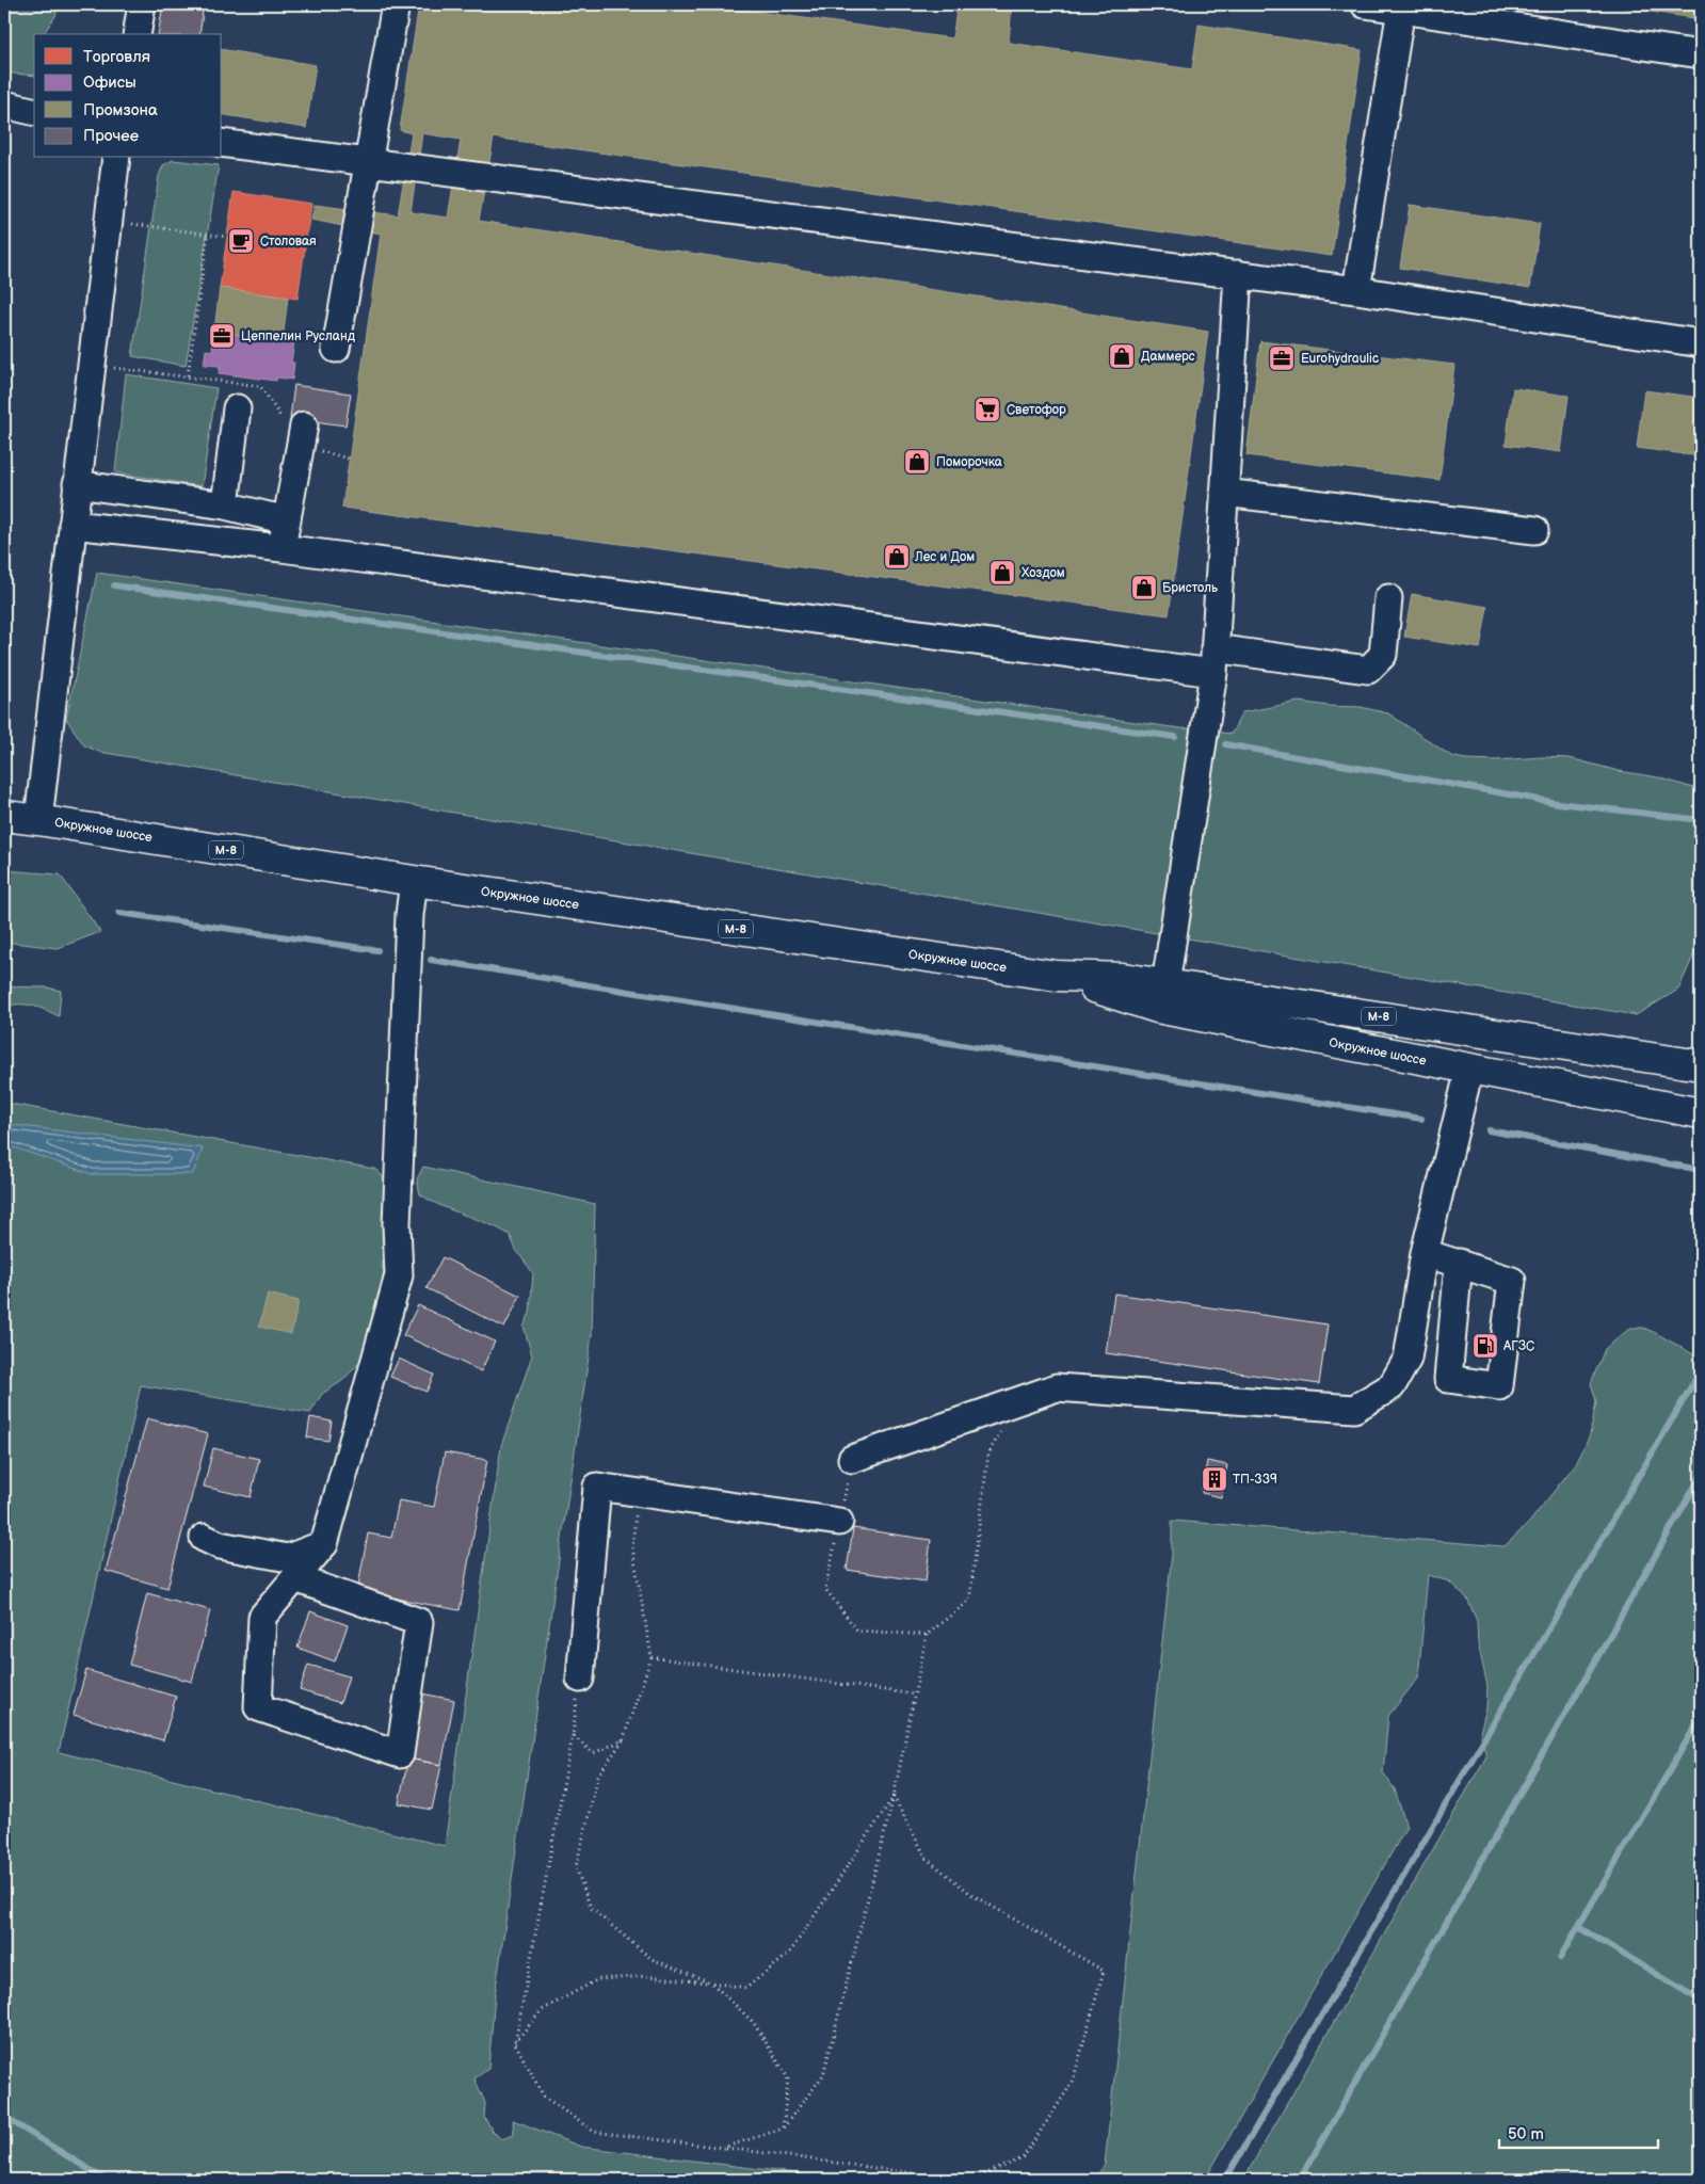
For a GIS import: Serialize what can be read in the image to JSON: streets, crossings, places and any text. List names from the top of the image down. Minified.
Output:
{"streets":{"main road":["Окружное шоссе","М-8"]},"places":{"cafe":["Столовая"],"office":["Цеппелин Русланд","Eurohydraulic"],"shop":["Даммерс","Поморочка","Лес и Дом","Хоздом","Бристоль"],"supermarket":["Светофор"],"fuel station":["АГЗС"],"building":["ТП-339"]},"legend":["Торговля","Офисы","Промзона","Прочее"],"scale_bar":"50 m"}
